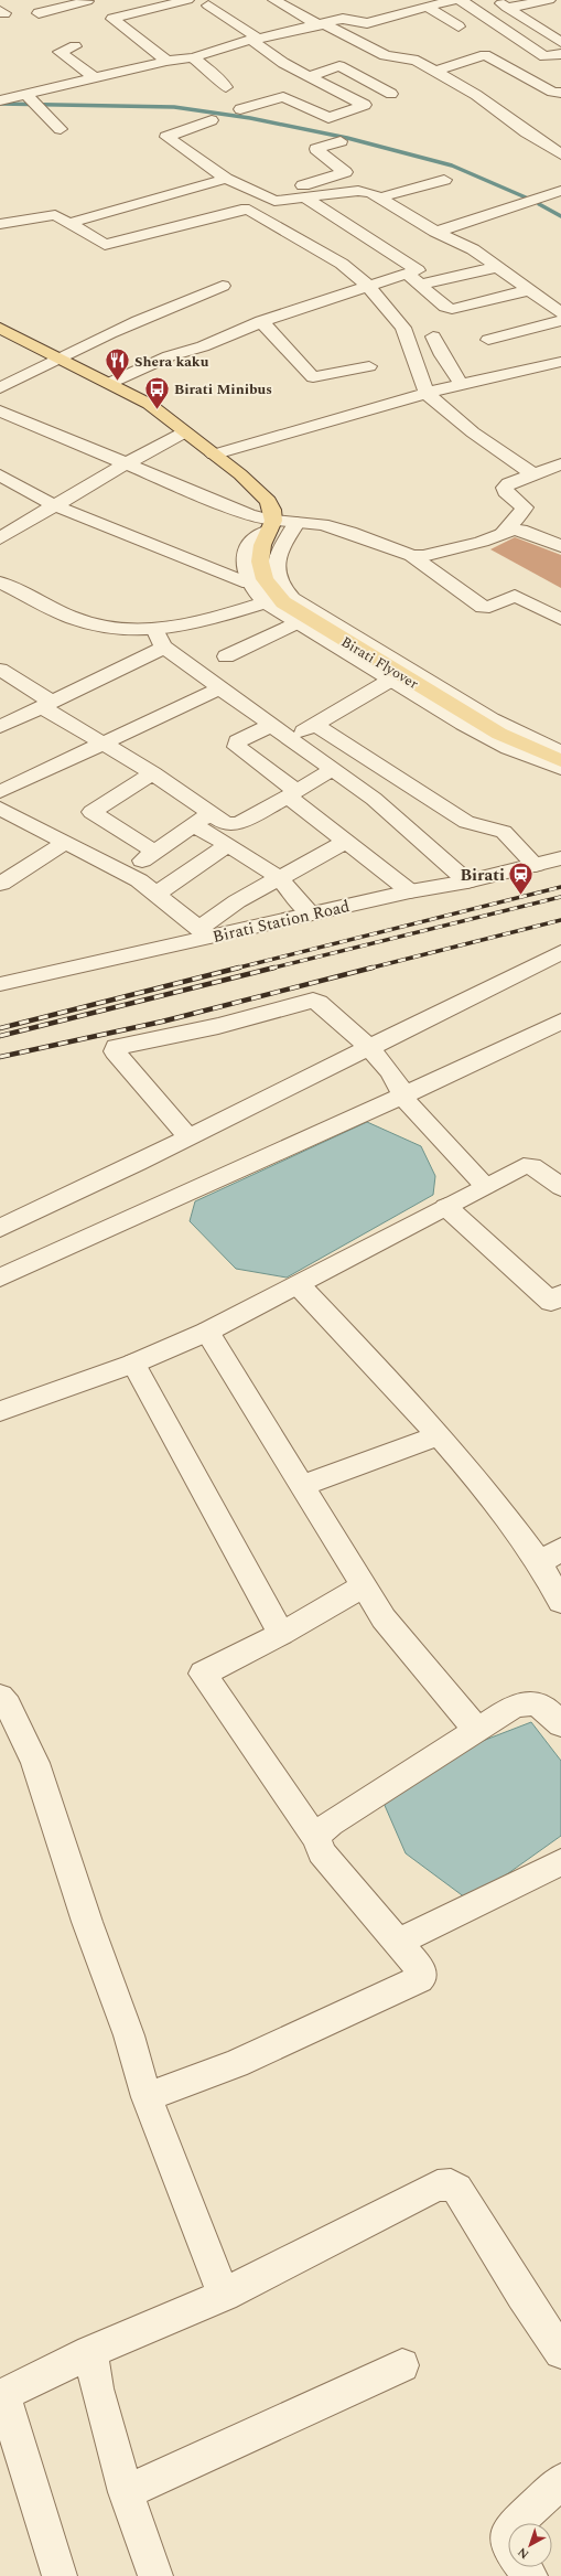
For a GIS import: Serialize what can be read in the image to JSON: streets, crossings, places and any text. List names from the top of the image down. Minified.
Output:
{"streets":{"main road":["Birati Flyover"],"street":["Birati Station Road"]},"places":{"restaurant":["Shera kaku"],"bus stop":["Birati Minibus"],"station":["Birati"]},"north":"bottom left"}
